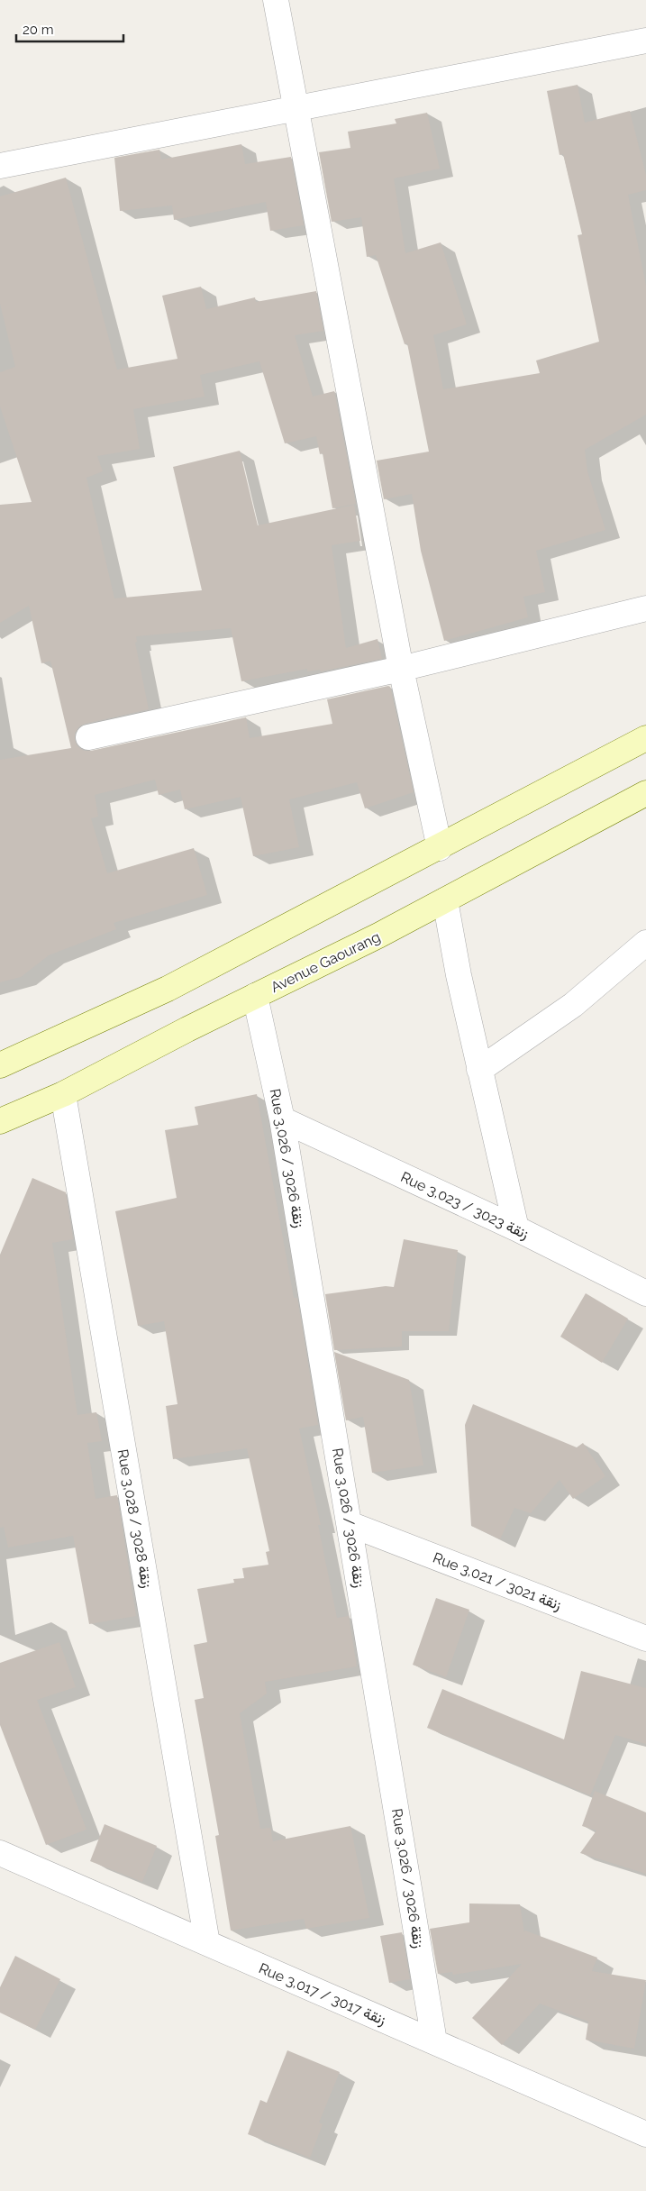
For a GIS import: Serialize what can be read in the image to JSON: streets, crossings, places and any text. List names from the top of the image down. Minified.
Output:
{"streets":{"main road":["Avenue Gaourang"],"street":["Rue 3,026 / زنقة 3026","Rue 3,023 / زنقة 3023","Rue 3,028 / زنقة 3028","Rue 3,021 / زنقة 3021","Rue 3,017 / زنقة 3017"]},"crossings":[["Avenue Gaourang","Rue 3,026 / زنقة 3026"],["Avenue Gaourang","Rue 3,028 / زنقة 3028"],["Rue 3,026 / زنقة 3026","Rue 3,023 / زنقة 3023"],["Rue 3,026 / زنقة 3026","Rue 3,021 / زنقة 3021"],["Rue 3,026 / زنقة 3026","Rue 3,017 / زنقة 3017"],["Rue 3,028 / زنقة 3028","Rue 3,017 / زنقة 3017"]],"scale_bar":"20 m"}
